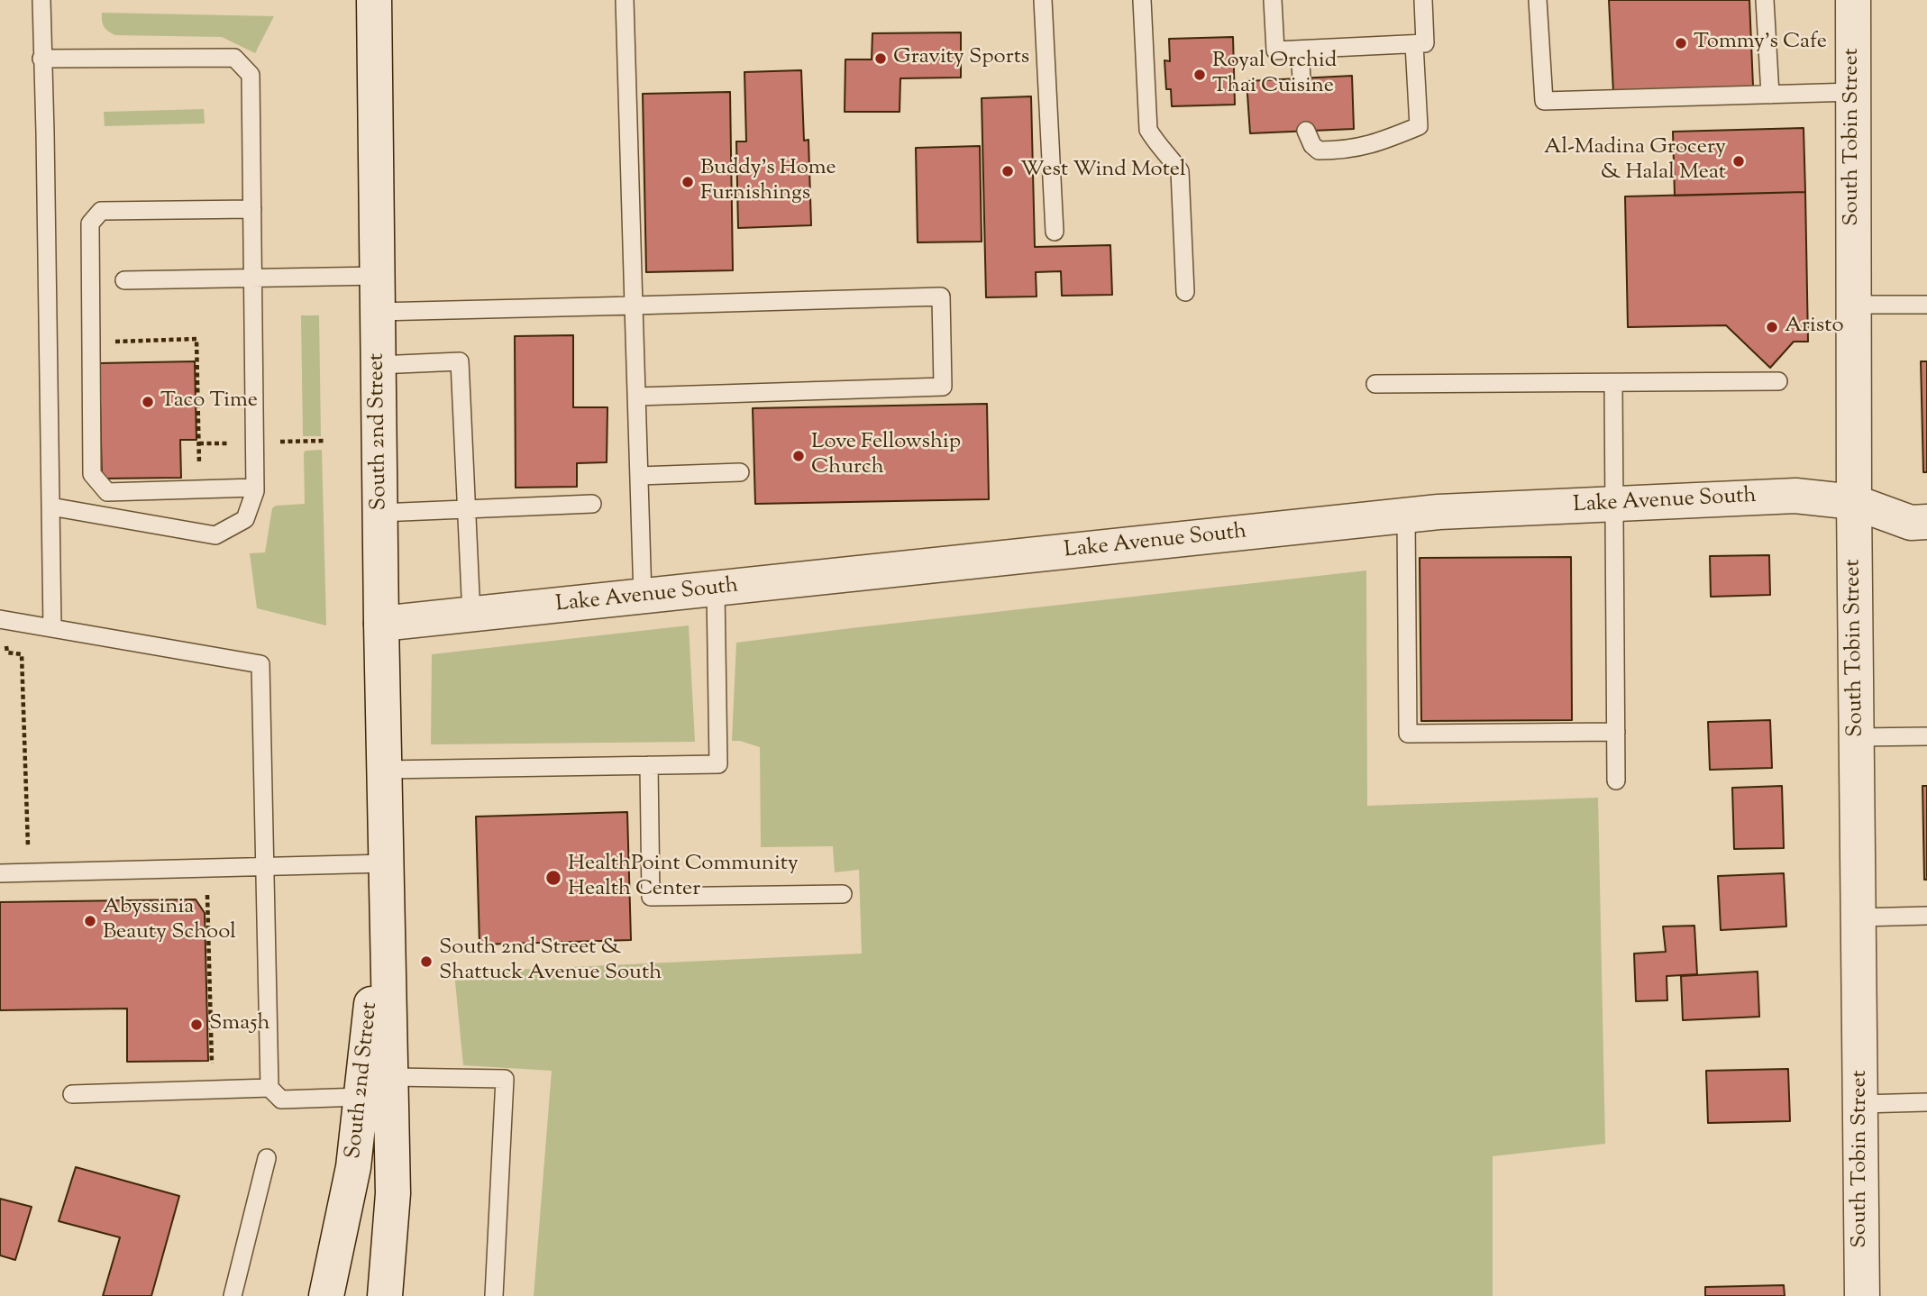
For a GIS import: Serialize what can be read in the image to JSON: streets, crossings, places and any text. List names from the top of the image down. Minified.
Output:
{"streets":{"street":["South Tobin Street","South 2nd Street","Lake Avenue South"]},"crossings":[["South Tobin Street","Lake Avenue South"],["South 2nd Street","Lake Avenue South"]],"places":["Tommy's Cafe","Gravity Sports","Royal Orchid Thai Cuisine","Al-Madina Grocery & Halal Meat","West Wind Motel","Buddy's Home Furnishings","Aristo","Taco Time","Love Fellowship Church","HealthPoint Community Health Center","Abyssinia Beauty School","South 2nd Street & Shattuck Avenue South","Sma5h"]}
